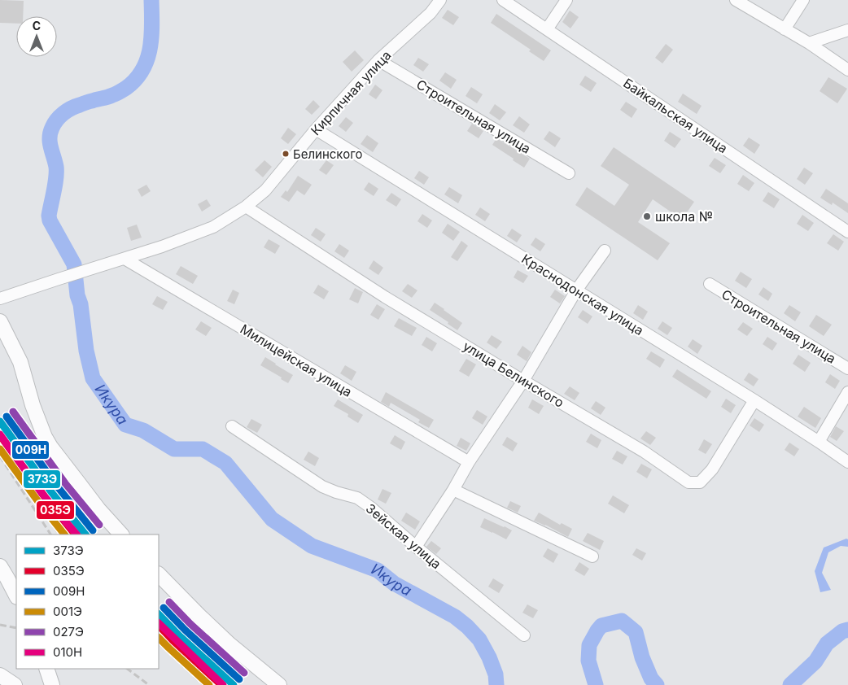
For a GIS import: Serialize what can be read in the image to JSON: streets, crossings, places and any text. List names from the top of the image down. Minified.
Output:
{"streets":{"street":["Кирпичная улица","Байкальская улица","Строительная улица","Краснодонская улица","Милицейская улица","улица Белинского","Зейская улица"]},"crossings":[["Кирпичная улица","Строительная улица"],["Кирпичная улица","Краснодонская улица"],["Кирпичная улица","Милицейская улица"],["Кирпичная улица","улица Белинского"],["Краснодонская улица","улица Белинского"]],"water":["Икура"],"places":["Белинского","школа №"],"lines":["transit line 027Э","transit line 009Н","transit line 373Э","transit line 010Н","transit line 035Э","transit line 001Э"],"legend":["373Э","035Э","009Н","001Э","027Э","010Н"],"north":"top"}
